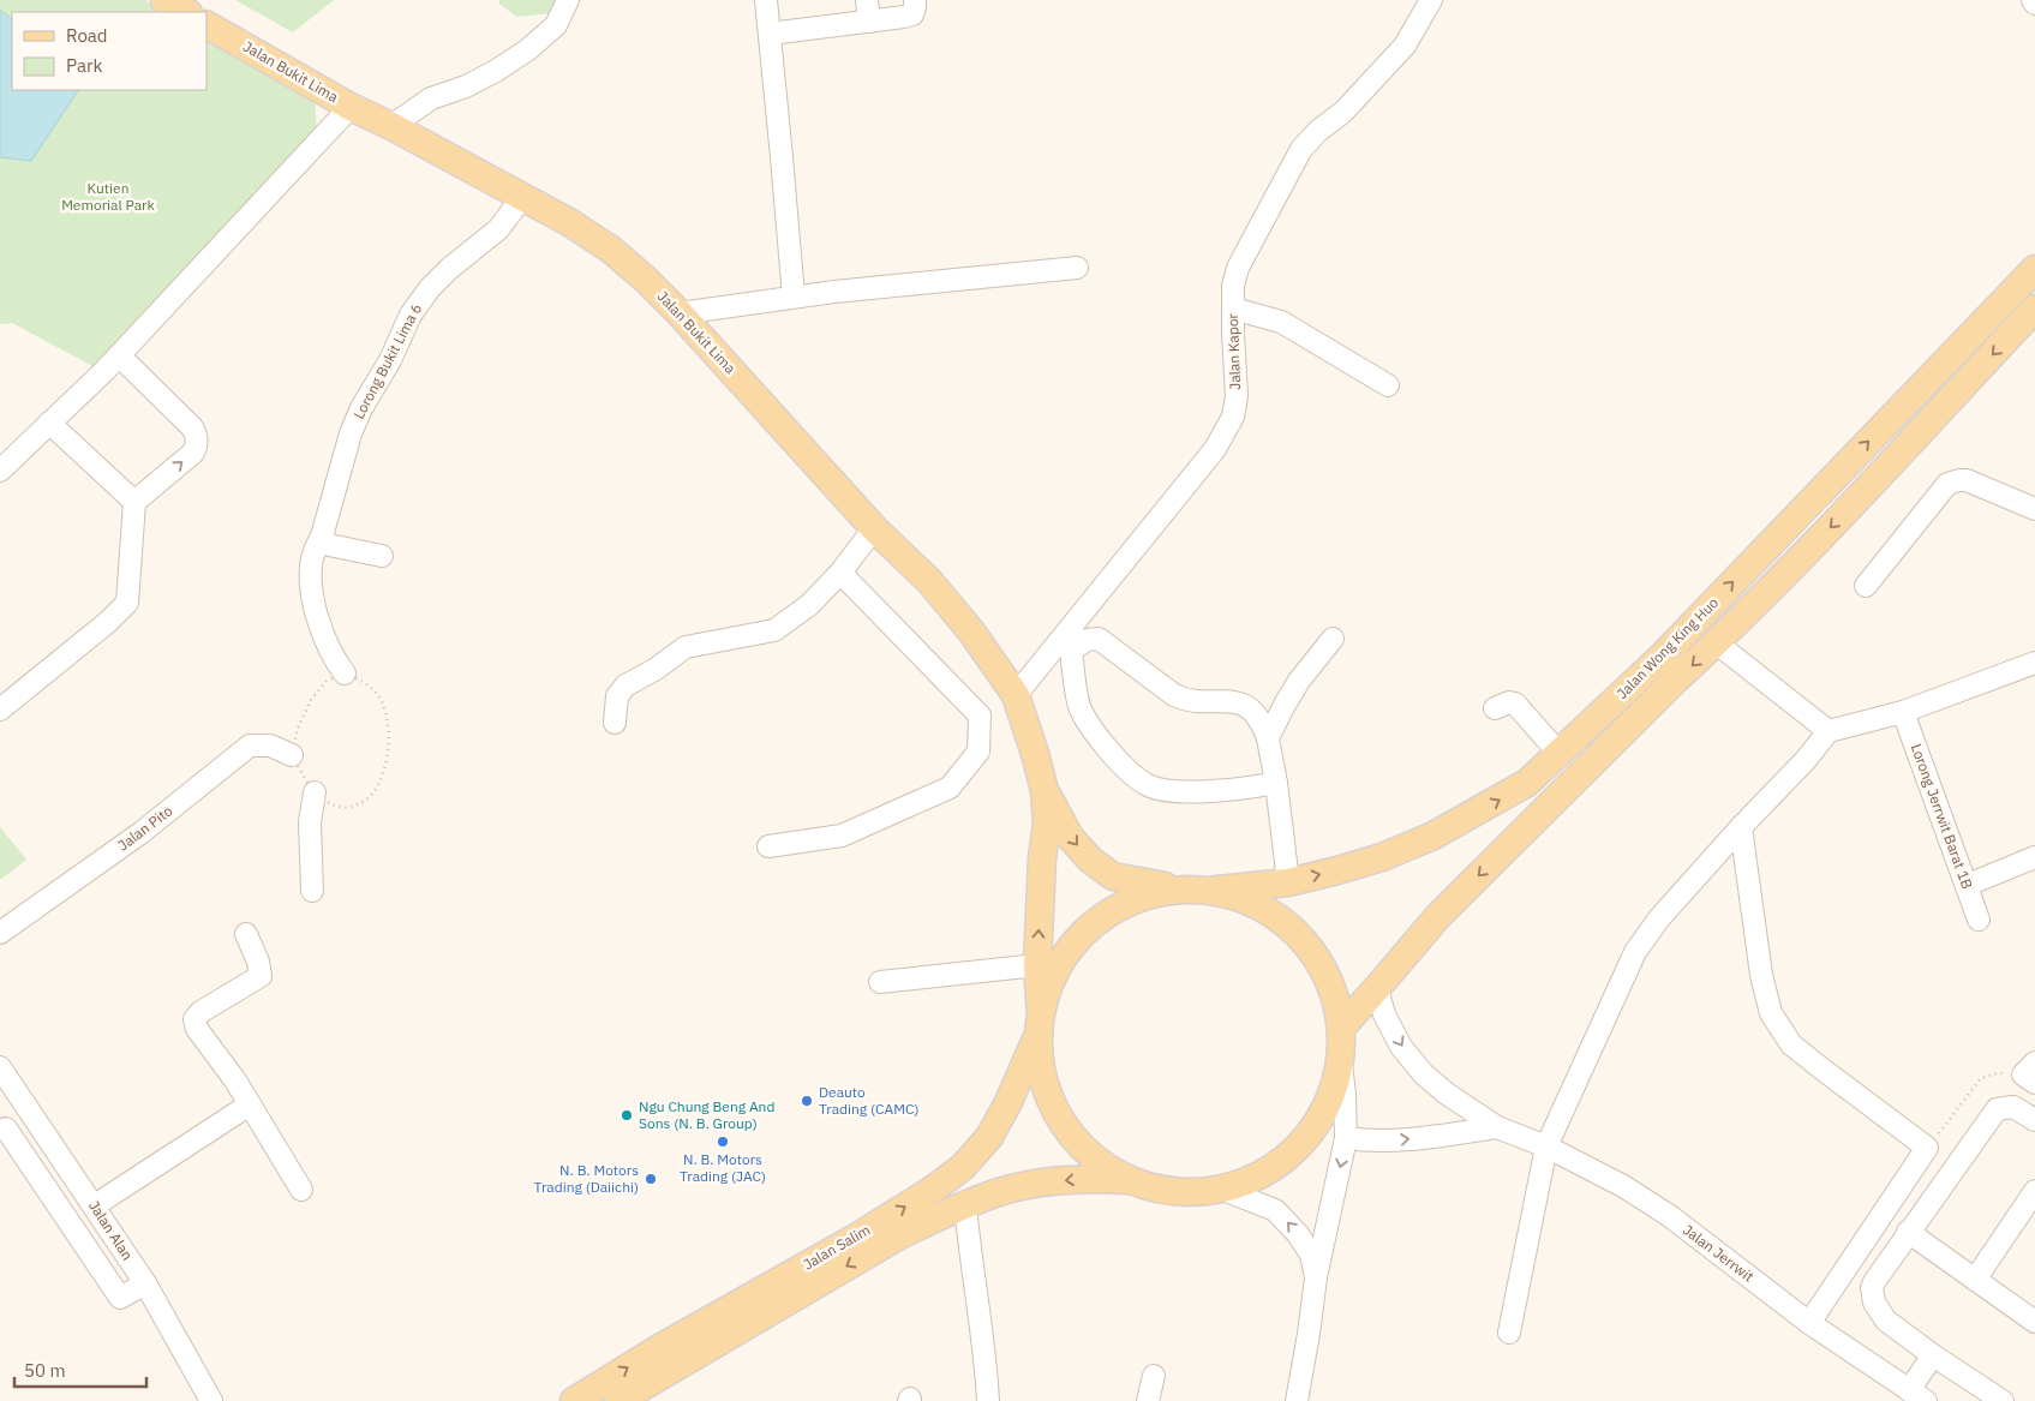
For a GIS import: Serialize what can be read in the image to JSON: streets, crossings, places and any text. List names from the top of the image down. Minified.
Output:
{"streets":{"main road":["Jalan Bukit Lima","Jalan Wong King Huo","Jalan Salim"],"street":["Jalan Kapor","Lorong Bukit Lima 6","Lorong Jerrwit Barat 1B","Jalan Pito","Jalan Alan","Jalan Jerrwit"]},"crossings":[["Jalan Bukit Lima","Jalan Kapor"],["Jalan Bukit Lima","Lorong Bukit Lima 6"],["Lorong Bukit Lima 6","Jalan Pito"],["Jalan Wong King Huo","Jalan Jerrwit"]],"parks":["Kutien Memorial Park"],"places":["Deauto Trading (CAMC)","Ngu Chung Beng And Sons (N. B. Group)","N. B. Motors Trading (JAC)","N. B. Motors Trading (Daiichi)"],"legend":["Road","Park"],"scale_bar":"50 m"}
